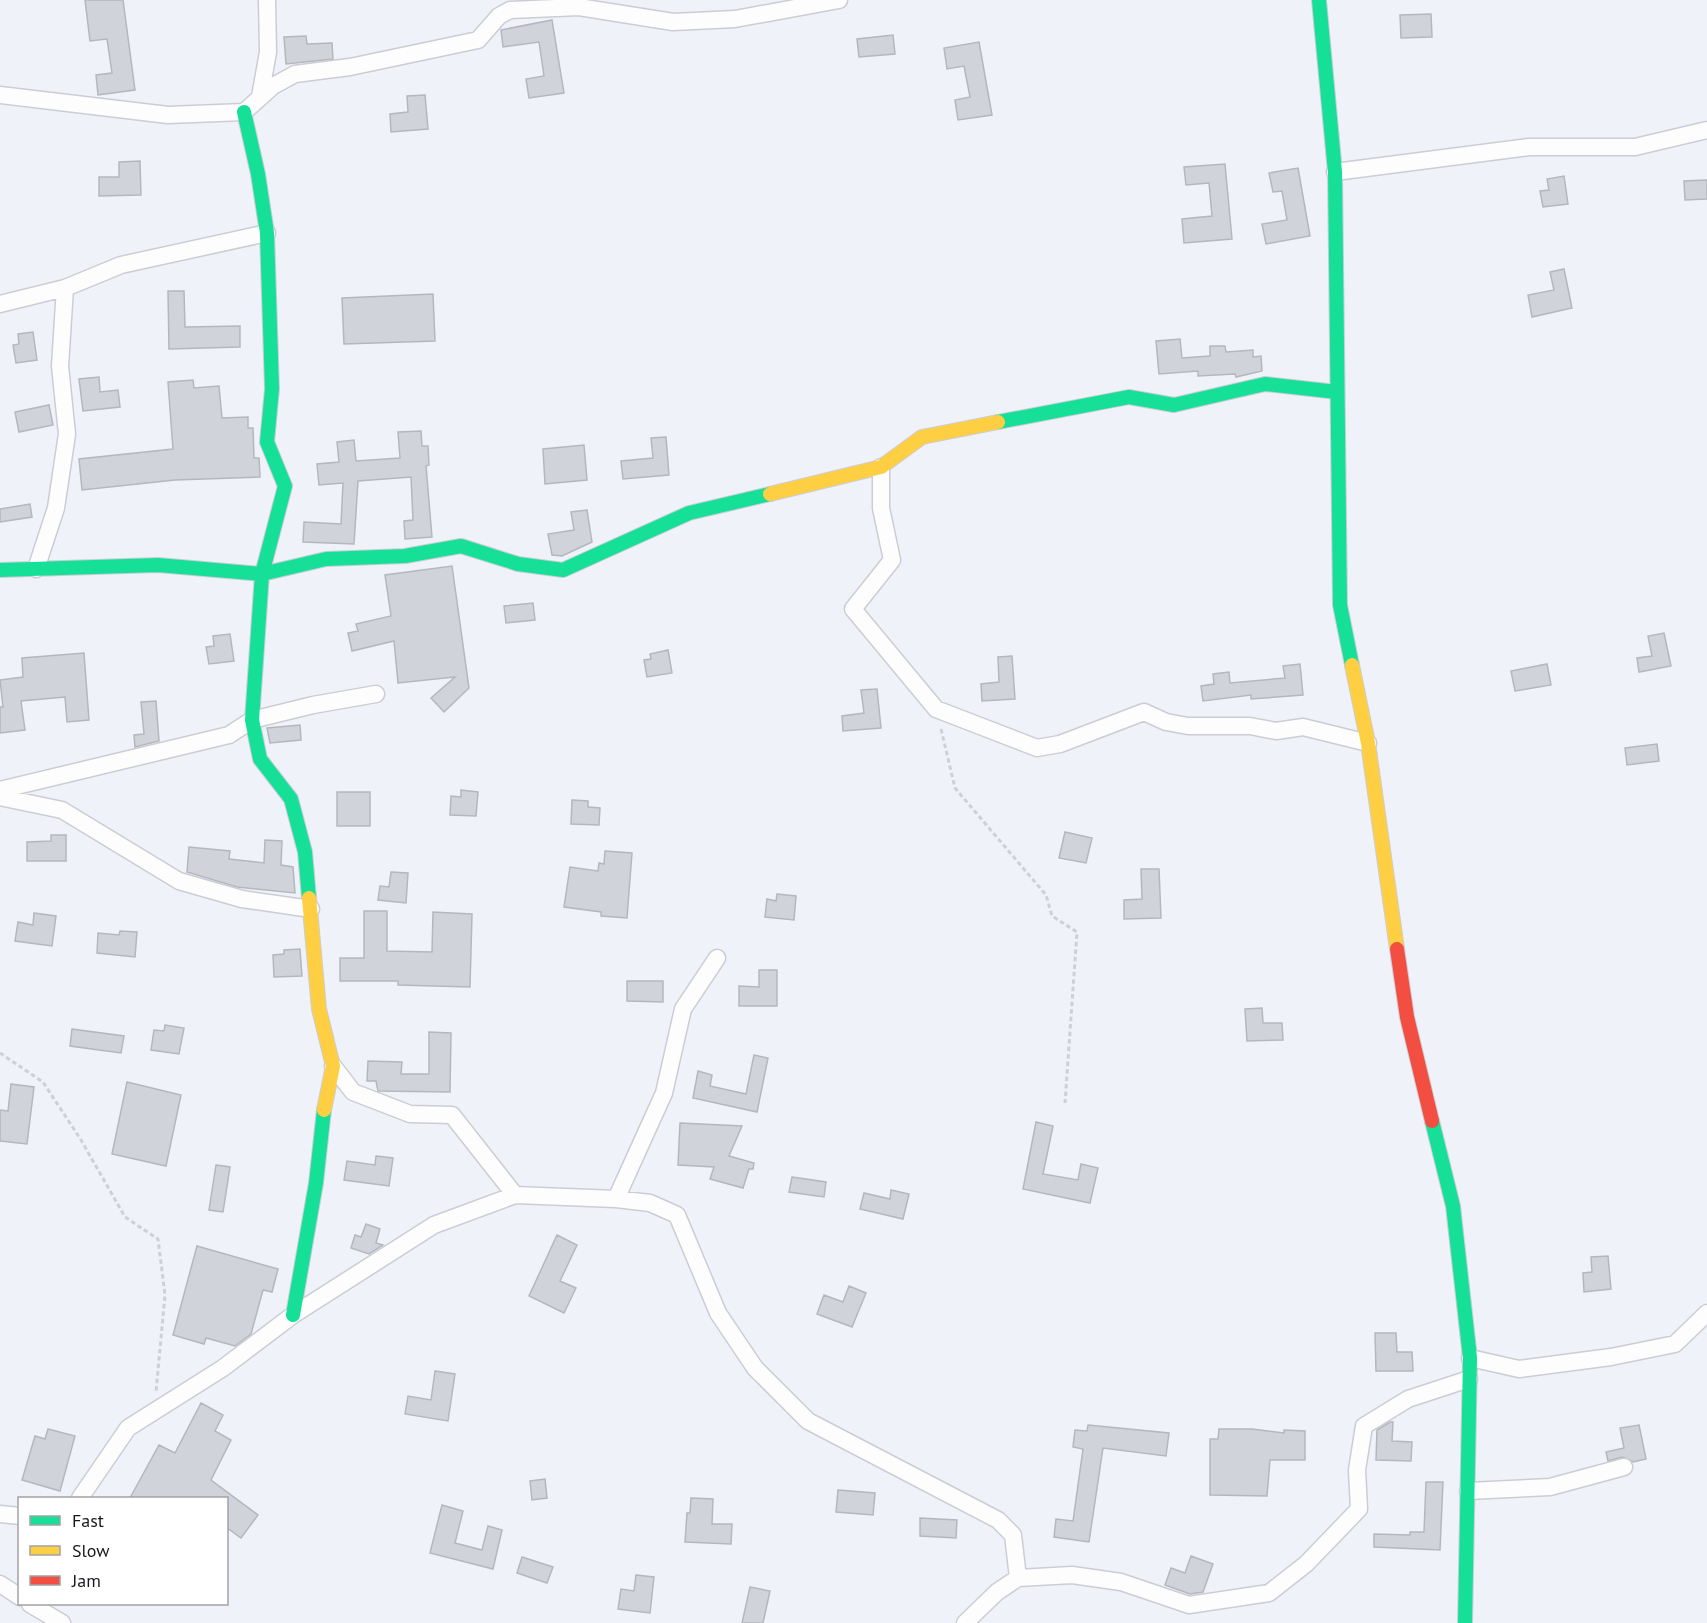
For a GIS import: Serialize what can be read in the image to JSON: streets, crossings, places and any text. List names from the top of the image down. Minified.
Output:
{"legend":["Fast","Slow","Jam"]}
